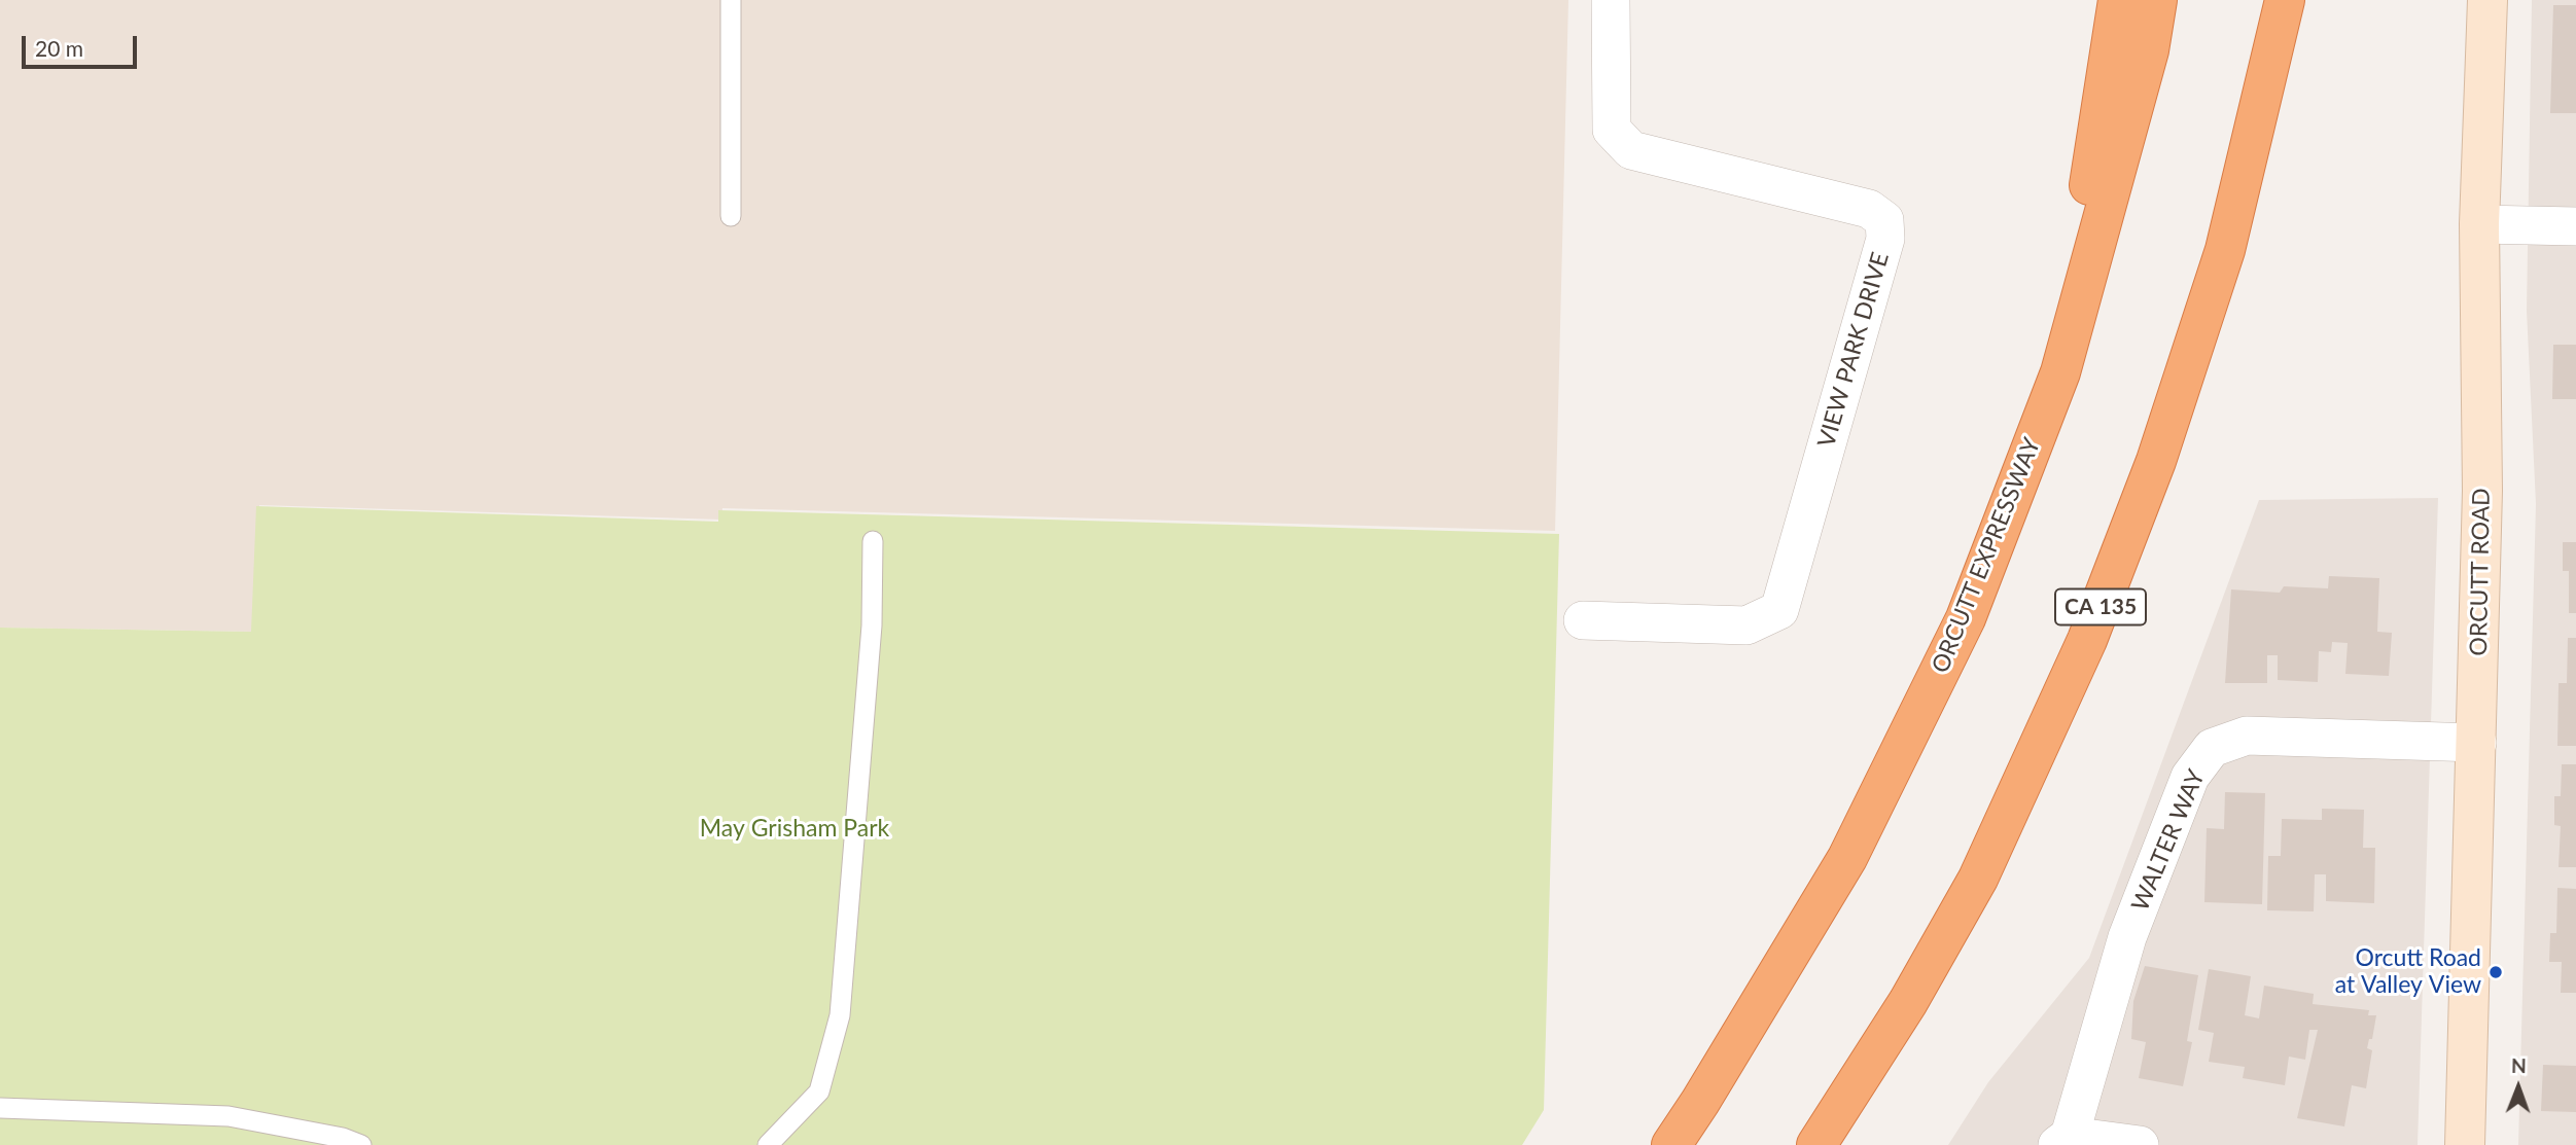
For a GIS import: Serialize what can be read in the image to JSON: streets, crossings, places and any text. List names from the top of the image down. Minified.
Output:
{"streets":{"highway":["ORCUTT EXPRESSWAY","CA 135"],"street":["VIEW PARK DRIVE","ORCUTT ROAD","WALTER WAY"]},"crossings":[["ORCUTT ROAD","WALTER WAY"]],"parks":["May Grisham Park"],"places":["Orcutt Road at Valley View"],"scale_bar":"20 m","north":"top"}
